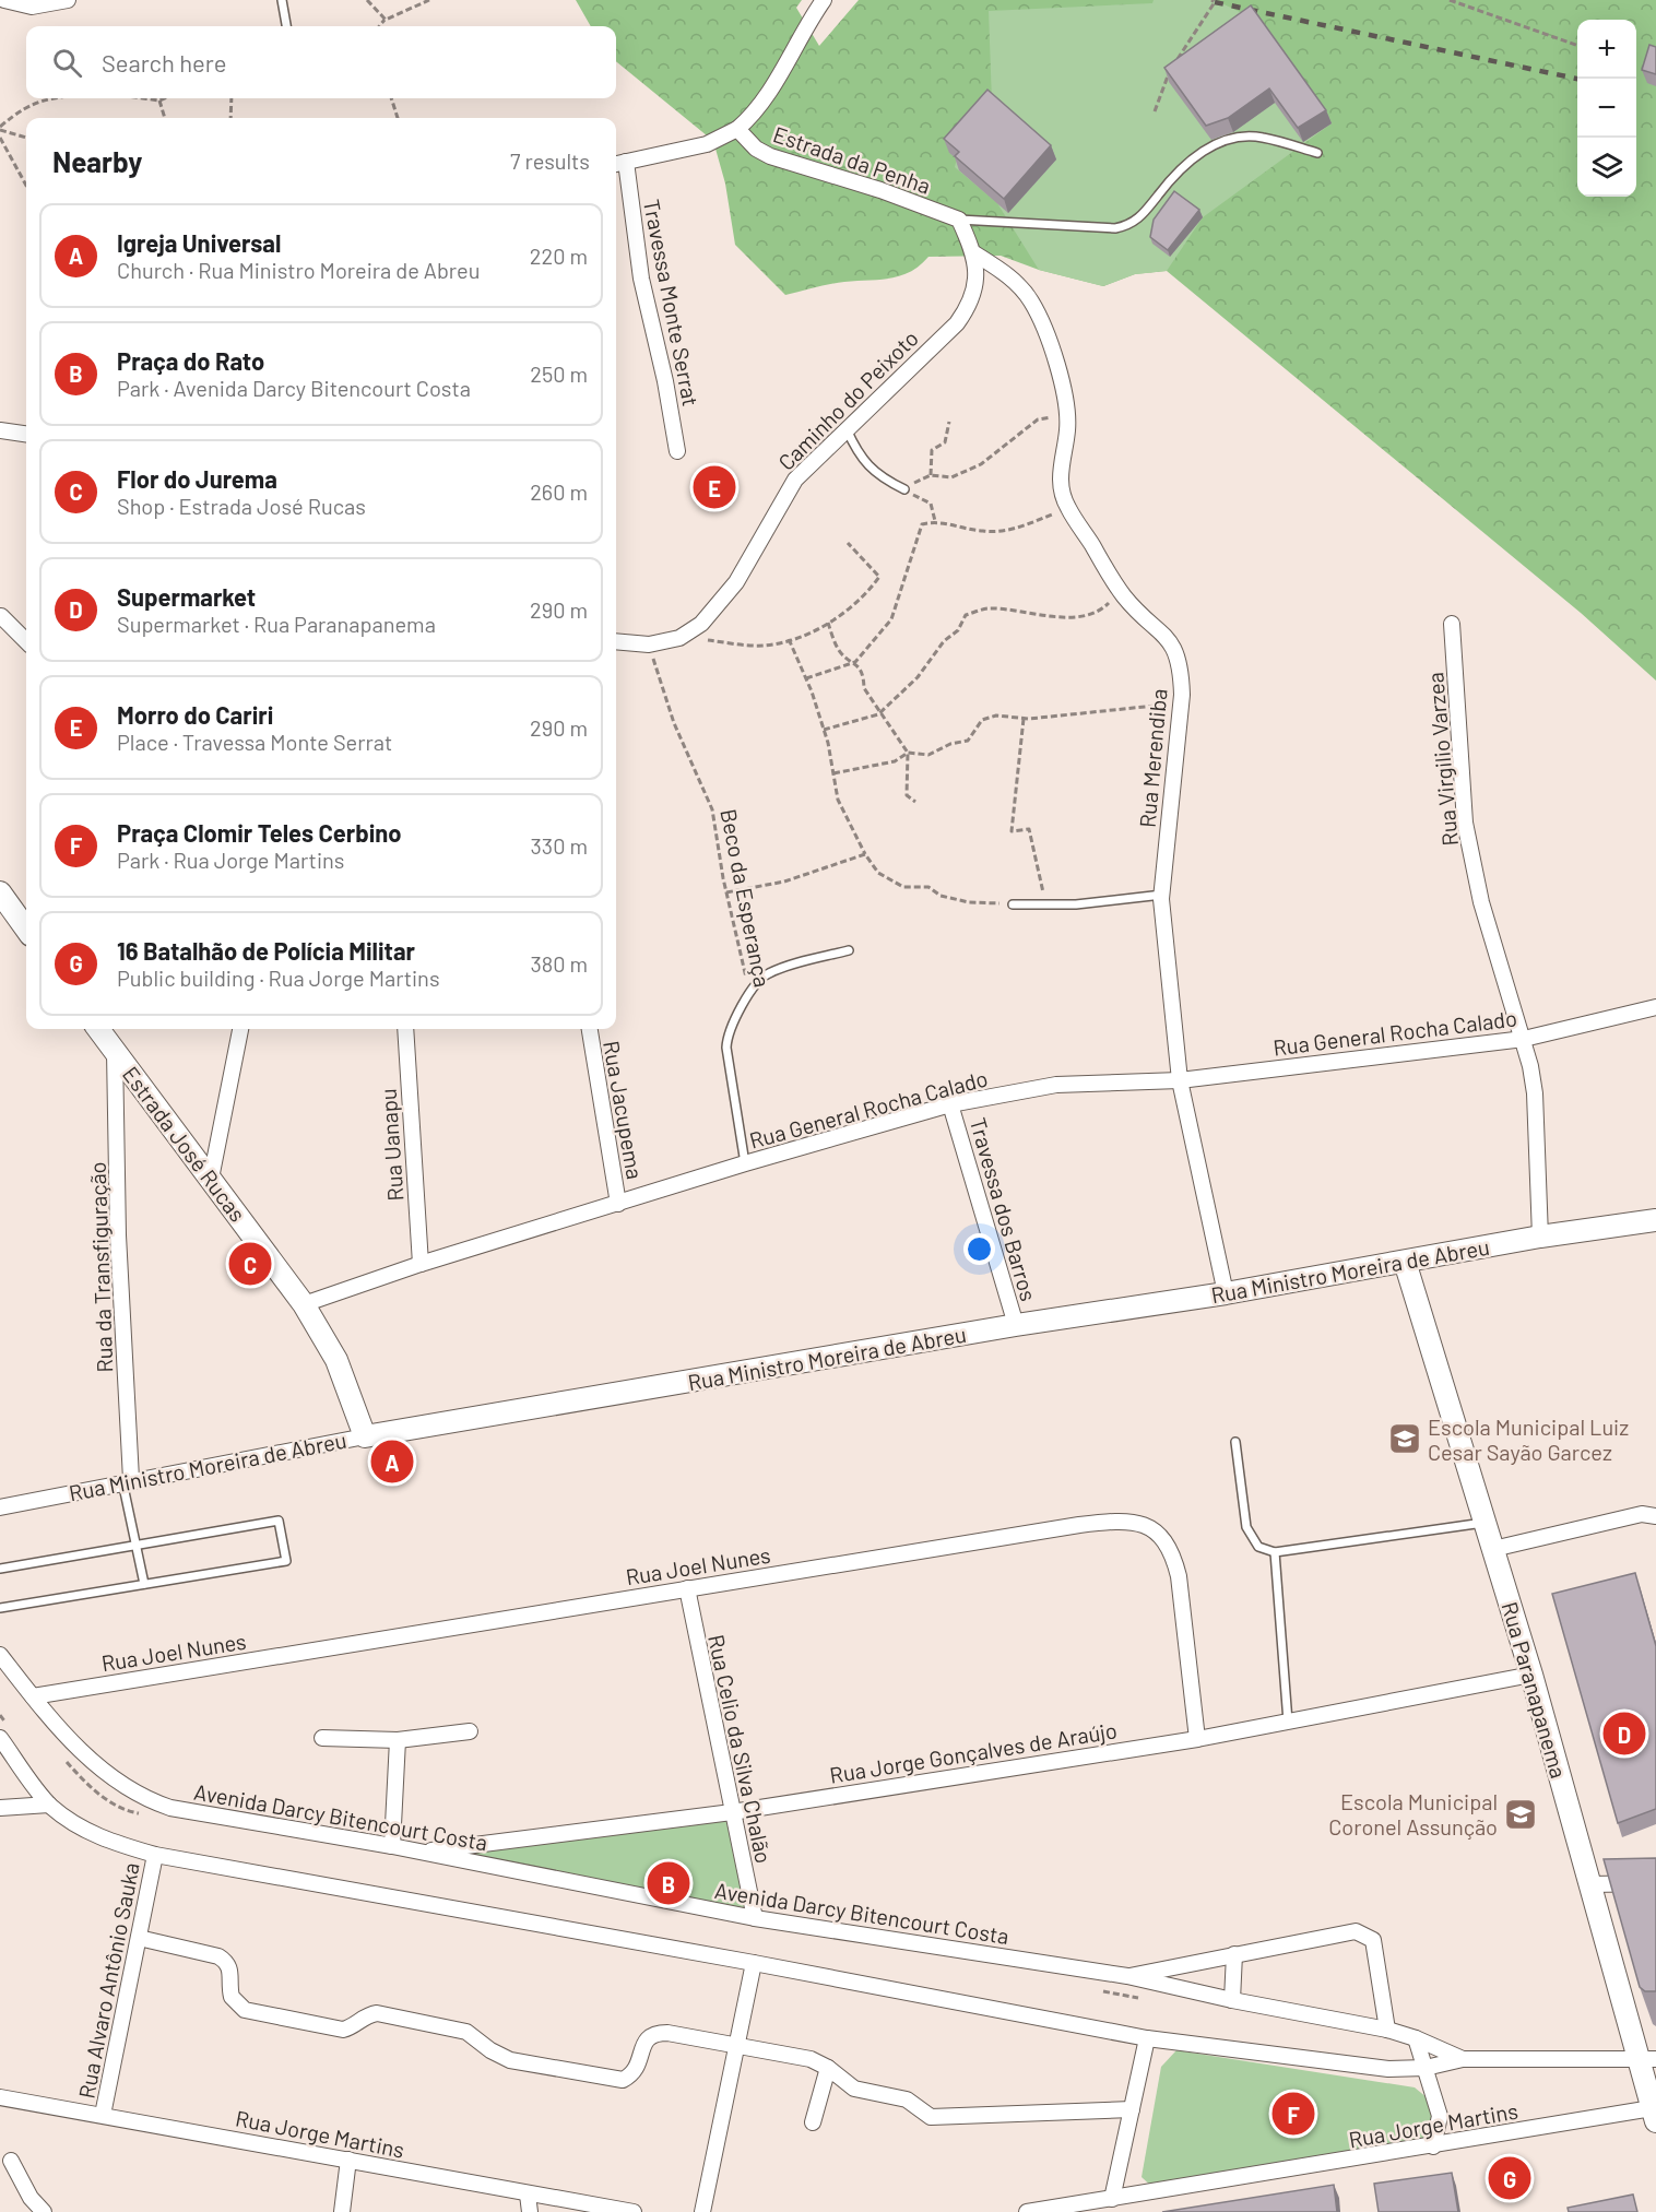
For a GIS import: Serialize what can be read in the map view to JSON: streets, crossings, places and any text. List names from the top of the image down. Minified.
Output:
{"streets":{"street":["Estrada da Penha","Travessa Monte Serrat","Caminho do Peixoto","Rua Merendiba","Rua Virgilio Varzea","Rua General Rocha Calado","Rua Jacupema","Estrada José Rucas","Rua Uanapu","Travessa dos Barros","Rua da Transfiguração","Rua Ministro Moreira de Abreu","Rua Joel Nunes","Rua Paranapanema","Rua Celio da Silva Chalão","Rua Jorge Gonçalves de Araújo","Avenida Darcy Bitencourt Costa","Rua Alvaro Antônio Sauka","Rua Jorge Martins"],"lane":["Beco da Esperança"]},"crossings":[["Estrada da Penha","Caminho do Peixoto"],["Caminho do Peixoto","Rua Merendiba"],["Caminho do Peixoto","Beco da Esperança"],["Rua Merendiba","Rua General Rocha Calado"],["Rua Merendiba","Rua Ministro Moreira de Abreu"],["Rua Virgilio Varzea","Rua General Rocha Calado"],["Rua Virgilio Varzea","Rua Ministro Moreira de Abreu"],["Beco da Esperança","Rua General Rocha Calado"],["Rua General Rocha Calado","Rua Jacupema"],["Rua General Rocha Calado","Estrada José Rucas"],["Rua General Rocha Calado","Rua Uanapu"],["Rua General Rocha Calado","Travessa dos Barros"],["Estrada José Rucas","Rua da Transfiguração"],["Estrada José Rucas","Rua Ministro Moreira de Abreu"],["Travessa dos Barros","Rua Ministro Moreira de Abreu"],["Rua da Transfiguração","Rua Ministro Moreira de Abreu"],["Rua Ministro Moreira de Abreu","Rua Paranapanema"],["Rua Joel Nunes","Rua Celio da Silva Chalão"],["Rua Joel Nunes","Rua Jorge Gonçalves de Araújo"],["Rua Joel Nunes","Avenida Darcy Bitencourt Costa"],["Rua Paranapanema","Rua Jorge Gonçalves de Araújo"],["Rua Paranapanema","Avenida Darcy Bitencourt Costa"],["Rua Paranapanema","Rua Jorge Martins"],["Rua Celio da Silva Chalão","Rua Jorge Gonçalves de Araújo"],["Rua Celio da Silva Chalão","Avenida Darcy Bitencourt Costa"],["Rua Jorge Gonçalves de Araújo","Avenida Darcy Bitencourt Costa"],["Avenida Darcy Bitencourt Costa","Rua Alvaro Antônio Sauka"],["Rua Alvaro Antônio Sauka","Rua Jorge Martins"]],"places":{"school or university":["Escola Municipal Luiz Cesar Sayão Garcez","Escola Municipal Coronel Assunção"]},"page":{"map_buttons":["+","−"],"search":"Search here","heading":["Nearby","7 results"],"list":[{"mark":"A","name":"Igreja Universal","note":"Church · Rua Ministro Moreira de Abreu","value":"220 m"},{"mark":"B","name":"Praça do Rato","note":"Park · Avenida Darcy Bitencourt Costa","value":"250 m"},{"mark":"C","name":"Flor do Jurema","note":"Shop · Estrada José Rucas","value":"260 m"},{"mark":"D","name":"Supermarket","note":"Supermarket · Rua Paranapanema","value":"290 m"},{"mark":"E","name":"Morro do Cariri","note":"Place · Travessa Monte Serrat","value":"290 m"},{"mark":"F","name":"Praça Clomir Teles Cerbino","note":"Park · Rua Jorge Martins","value":"330 m"},{"mark":"G","name":"16 Batalhão de Polícia Militar","note":"Public building · Rua Jorge Martins","value":"380 m"}],"pins":["E","C","A","D","B","F","G"]}}
